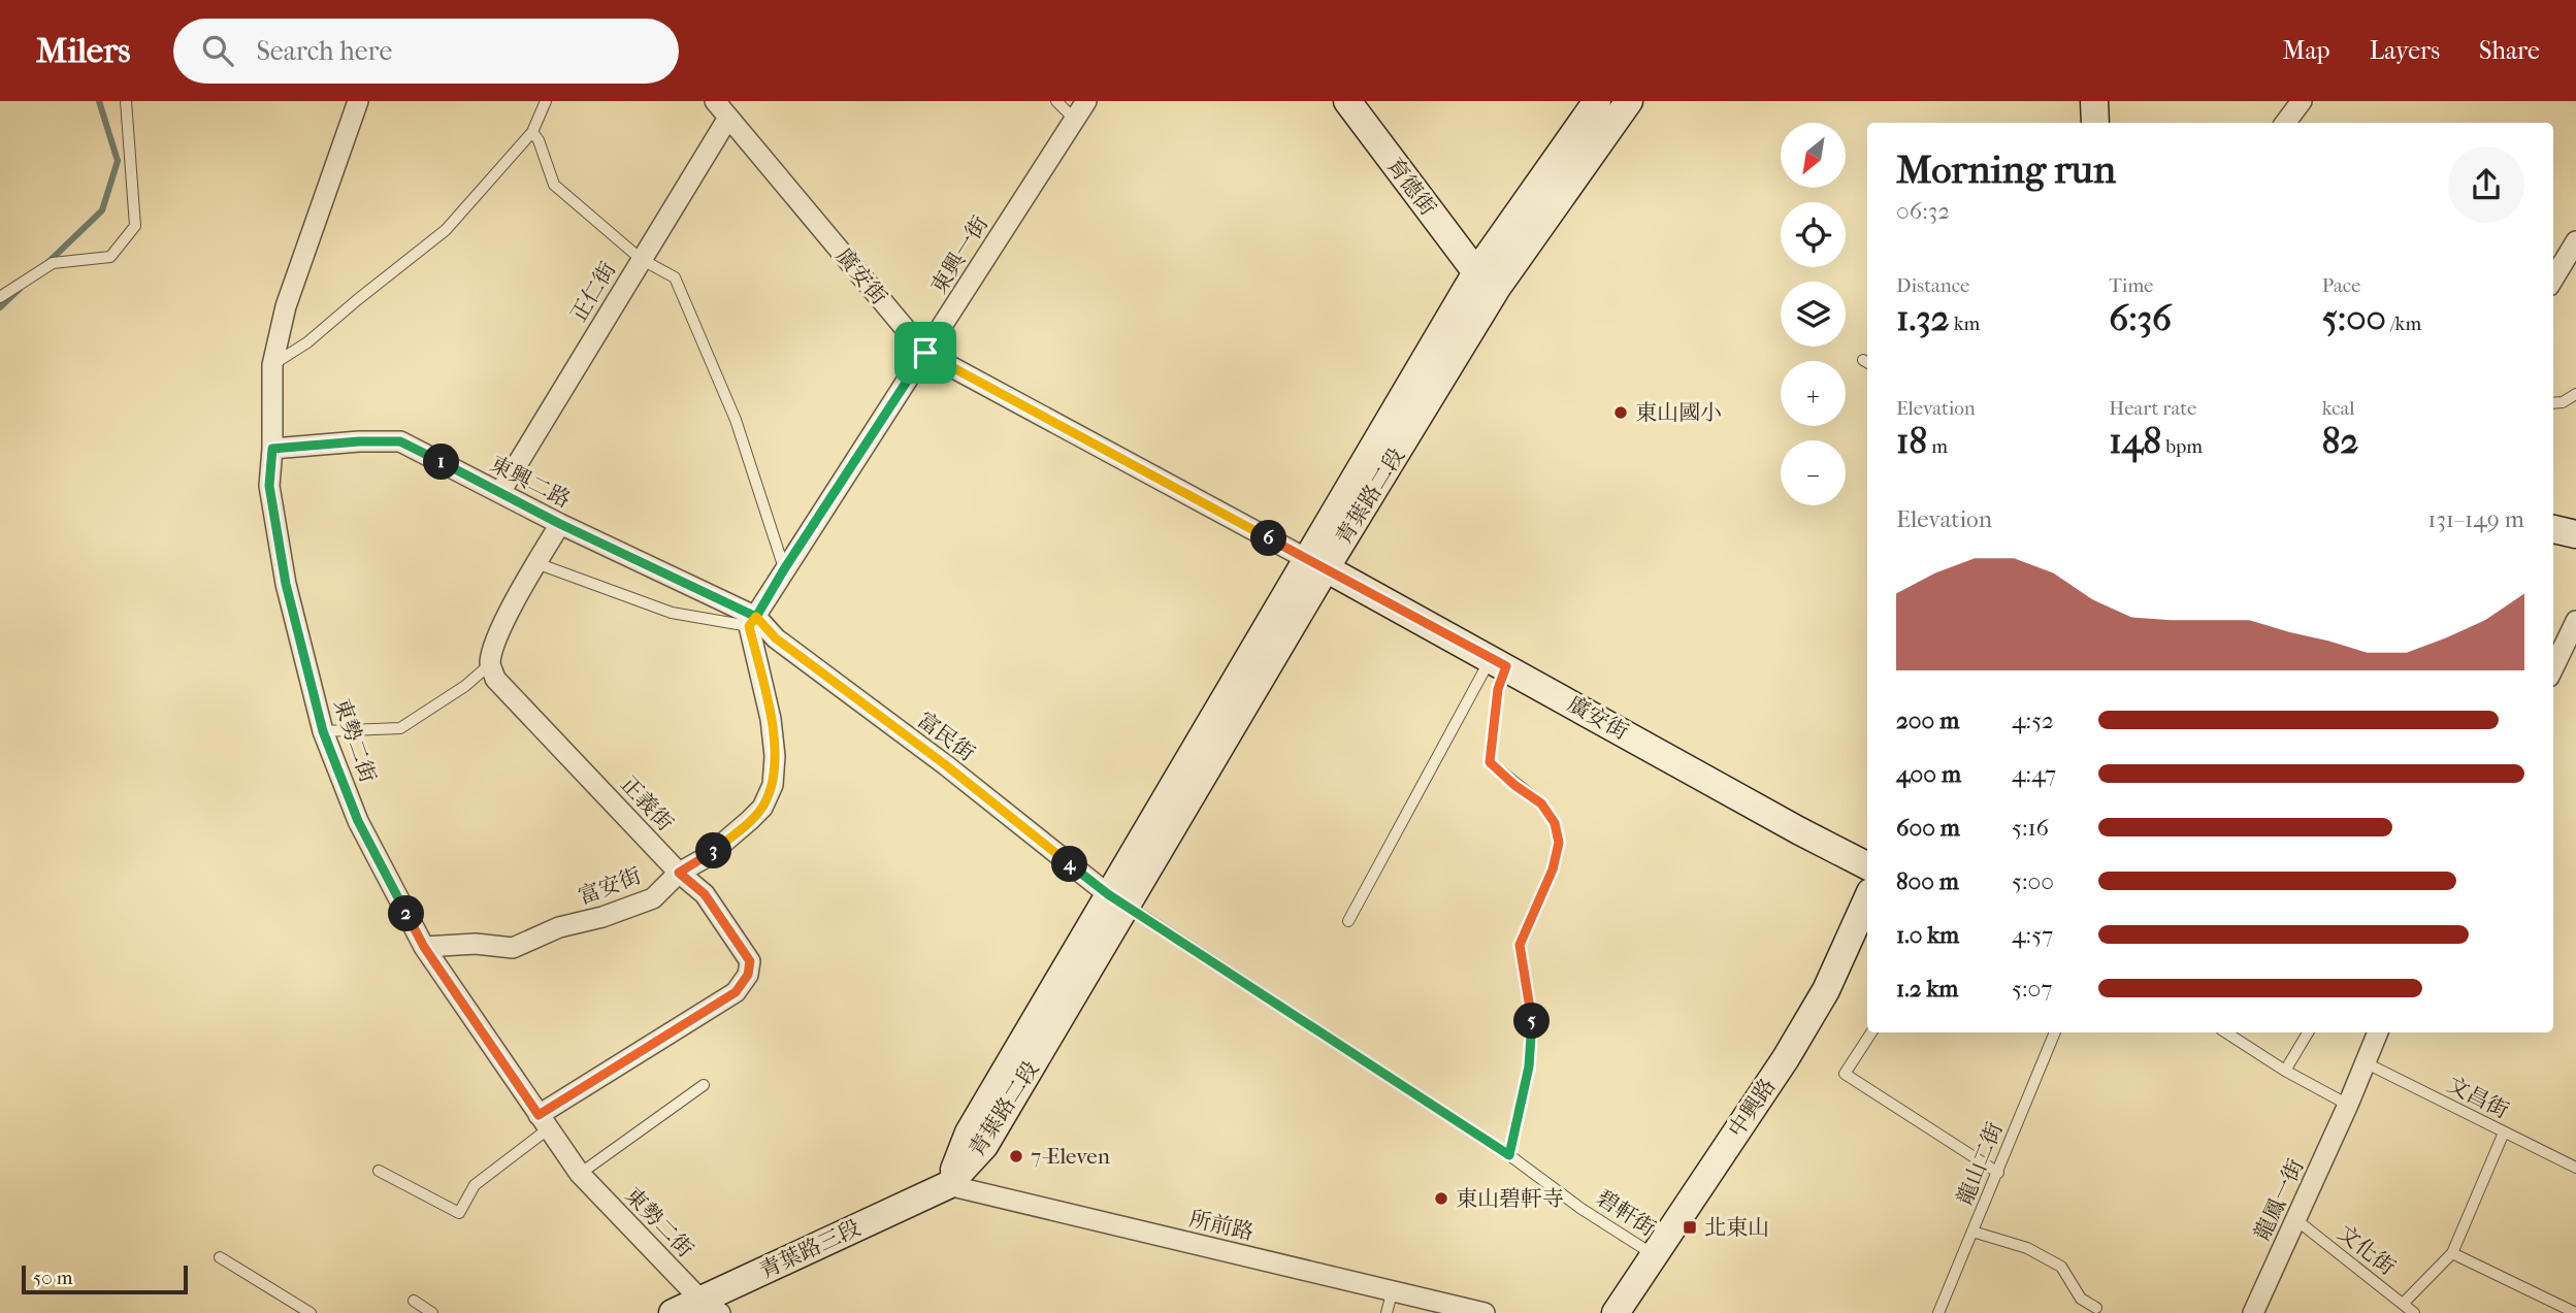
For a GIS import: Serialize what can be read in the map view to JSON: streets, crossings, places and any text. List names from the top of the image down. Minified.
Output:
{"streets":{"main road":["育德街","廣安街","青葉路二段","中興路","青葉路三段"],"street":["東興一街","正仁街","東興二路","富民街","東勢二街","正義街","富安街","龍鳳一街","所前路"],"lane":["文昌街","龍山二街","碧軒街","文化街"]},"crossings":[["育德街","青葉路二段"],["東興一街","廣安街"],["東興一街","東興二路"],["東興一街","富民街"],["東興一街","富安街"],["廣安街","正仁街"],["廣安街","青葉路二段"],["正仁街","東興二路"],["東興二路","富民街"],["東興二路","東勢二街"],["東興二路","富安街"],["青葉路二段","富民街"],["青葉路二段","碧軒街"],["青葉路二段","所前路"],["青葉路二段","青葉路三段"],["富民街","富安街"],["富民街","碧軒街"],["東勢二街","正義街"],["東勢二街","富安街"],["東勢二街","青葉路三段"],["正義街","富安街"],["文昌街","龍鳳一街"],["中興路","碧軒街"],["龍鳳一街","文化街"],["所前路","青葉路三段"]],"places":{"other":["東山國小","7-Eleven","東山碧軒寺"],"transit":["北東山"]},"scale_bar":"50 m","north":"bottom left","page":{"header":"Milers","search":"Search here","nav":["Map","Layers","Share"],"map_buttons":["+","−"],"heading":["Morning run","06:32"],"stats":[["Distance","1.32 km"],["Time","6:36"],["Pace","5:00 /km"],["Elevation","18 m"],["Heart rate","148 bpm"],["kcal","82"]],"pins":["1","6","3","4","2","5"],"chart":["Elevation","131–149 m"],"list":[{"name":"200 m","note":"4:52"},{"name":"400 m","note":"4:47"},{"name":"600 m","note":"5:16"},{"name":"800 m","note":"5:00"},{"name":"1.0 km","note":"4:57"},{"name":"1.2 km","note":"5:07"}],"scale":"50 m"}}
